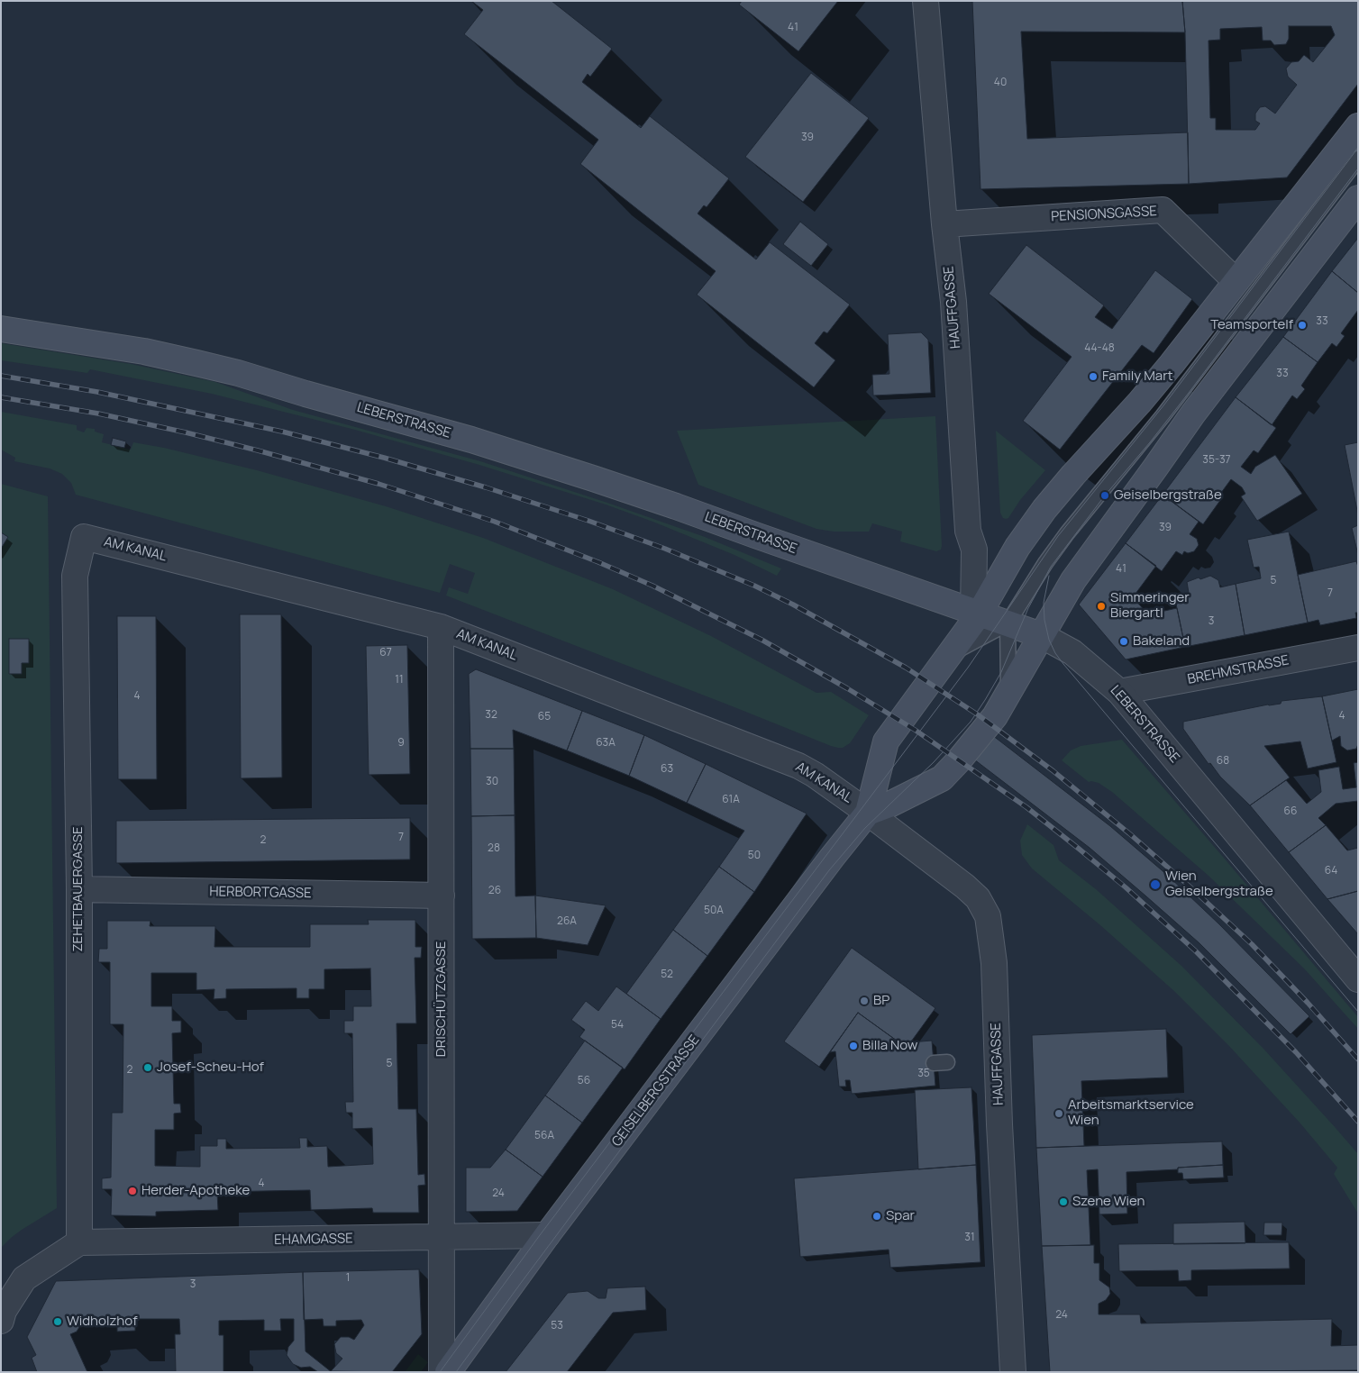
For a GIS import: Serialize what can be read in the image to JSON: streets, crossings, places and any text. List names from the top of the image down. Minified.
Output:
{"streets":{"main road":["LEBERSTRASSE","GEISELBERGSTRASSE"],"street":["PENSIONSGASSE","HAUFFGASSE","AM KANAL","BREHMSTRASSE","ZEHETBAUERGASSE","HERBORTGASSE","DRISCHÜTZGASSE","EHAMGASSE"]},"crossings":[["PENSIONSGASSE","HAUFFGASSE"],["PENSIONSGASSE","GEISELBERGSTRASSE"],["HAUFFGASSE","LEBERSTRASSE"],["HAUFFGASSE","AM KANAL"],["HAUFFGASSE","GEISELBERGSTRASSE"],["LEBERSTRASSE","BREHMSTRASSE"],["LEBERSTRASSE","GEISELBERGSTRASSE"],["AM KANAL","ZEHETBAUERGASSE"],["AM KANAL","DRISCHÜTZGASSE"],["AM KANAL","GEISELBERGSTRASSE"],["ZEHETBAUERGASSE","HERBORTGASSE"],["ZEHETBAUERGASSE","EHAMGASSE"],["HERBORTGASSE","DRISCHÜTZGASSE"],["DRISCHÜTZGASSE","EHAMGASSE"],["GEISELBERGSTRASSE","EHAMGASSE"]],"places":["Teamsportelf","Family Mart","Geiselbergstraße","Simmeringer Biergartl","Bakeland","Wien Geiselbergstraße","BP","Billa Now","Josef-Scheu-Hof","Arbeitsmarktservice Wien","Herder-Apotheke","Szene Wien","Spar","Widholzhof"],"house_numbers":["41","40","39","33","44-48","33","35-37","39","41","5","7","3","67","11","4","32","4","65","9","63A","68","63","30","61A","66","7","2","28","50","64","26","50A","26A","52","54","5","2","35","56","56A","4","24","31","1","3","24","53"]}
